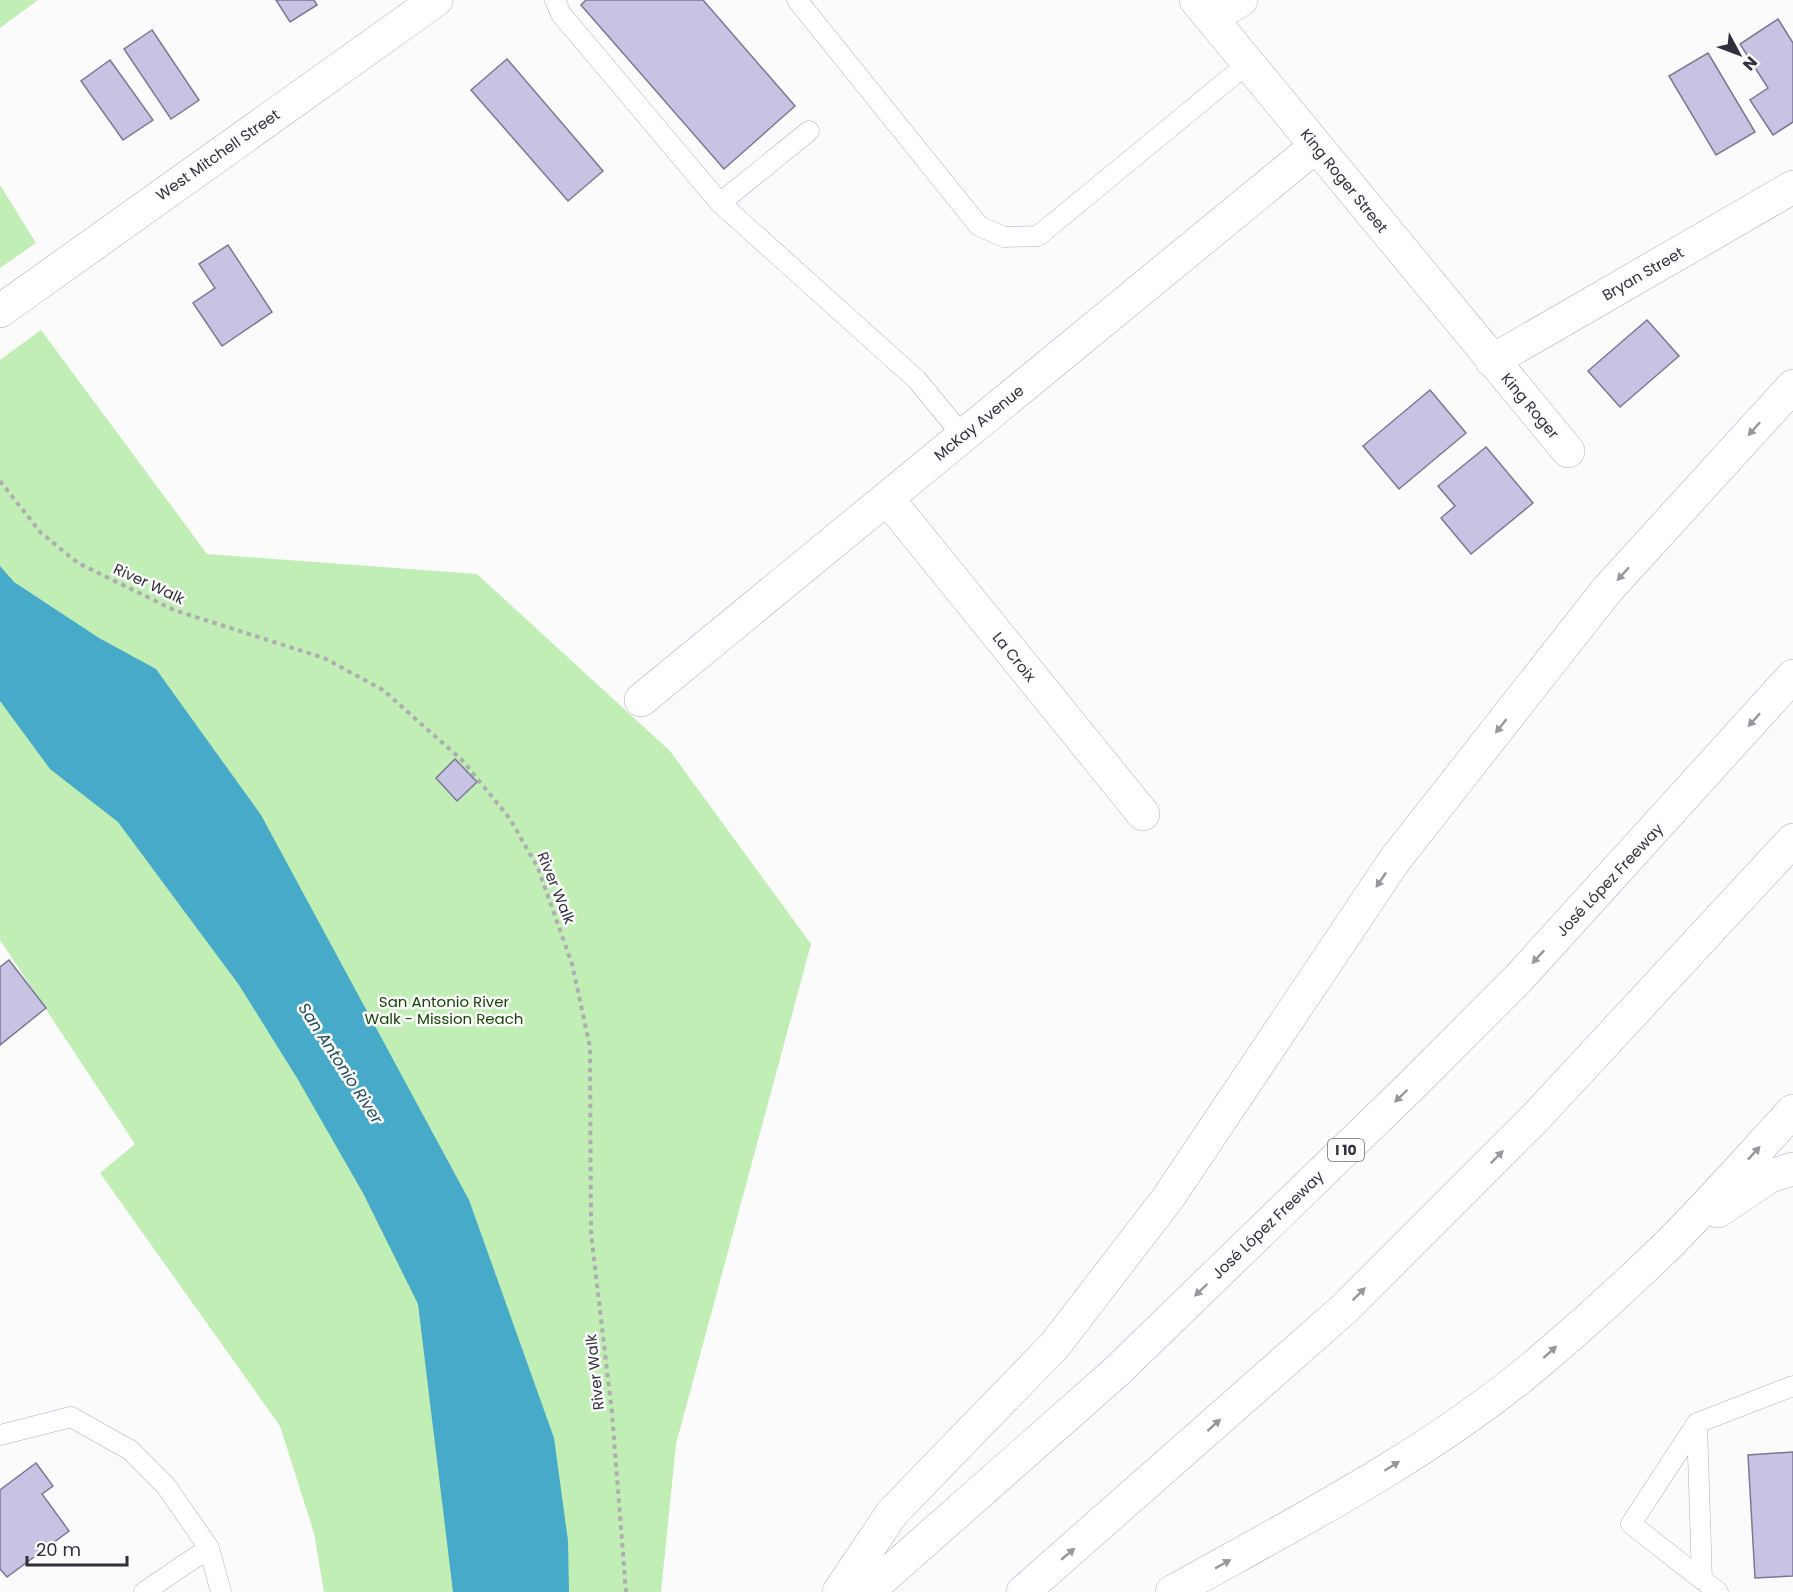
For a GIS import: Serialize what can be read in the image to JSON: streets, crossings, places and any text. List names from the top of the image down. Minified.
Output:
{"streets":{"main road":["West Mitchell Street","King Roger Street","Bryan Street","King Roger","McKay Avenue","La Croix","José López Freeway","I 10"],"path":["River Walk"]},"crossings":[["King Roger Street","Bryan Street"],["King Roger Street","King Roger"],["King Roger Street","McKay Avenue"],["Bryan Street","King Roger"],["McKay Avenue","La Croix"]],"water":["San Antonio River"],"parks":["San Antonio River Walk - Mission Reach"],"scale_bar":"20 m","north":"bottom right"}
